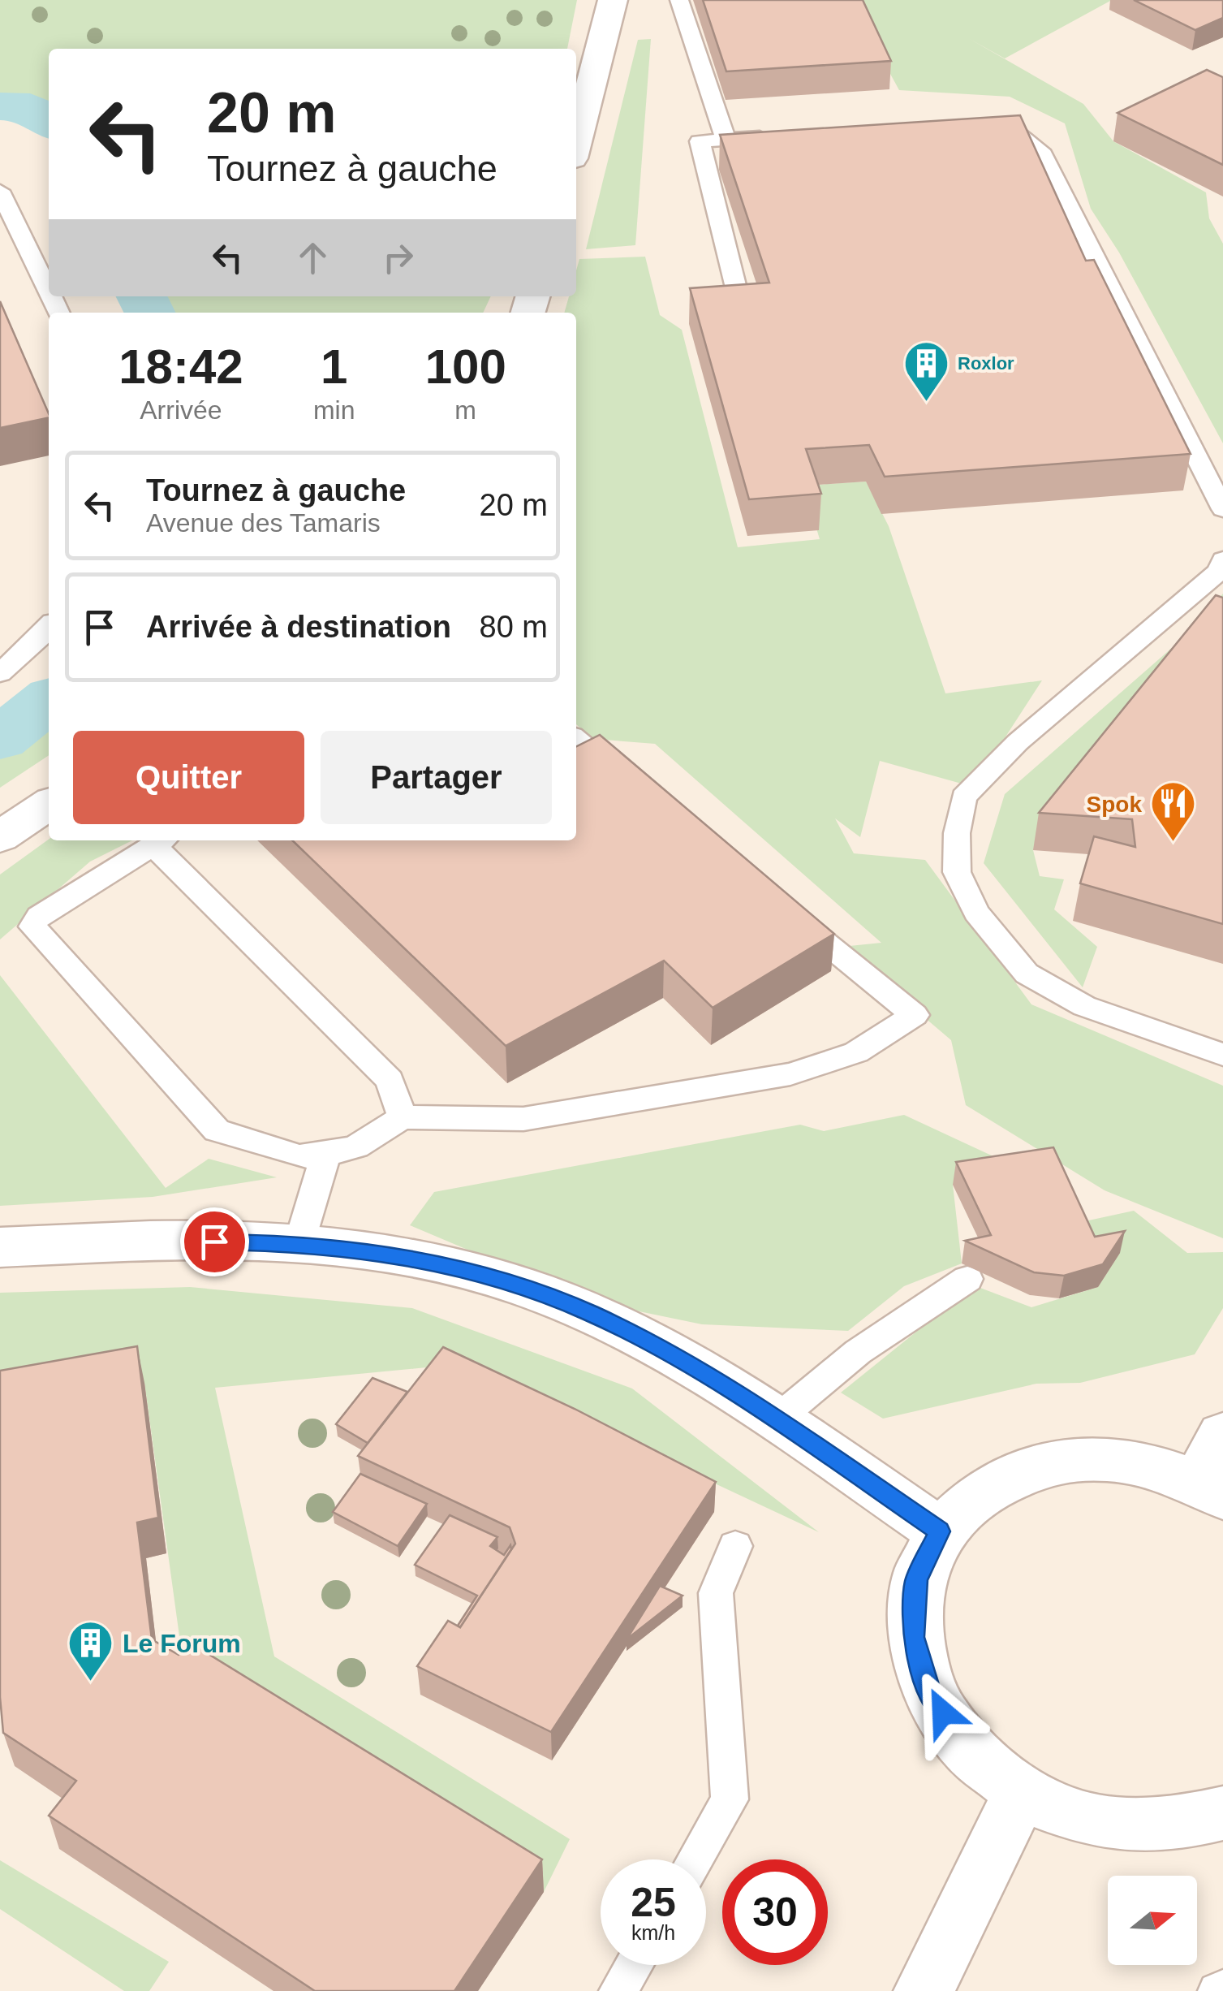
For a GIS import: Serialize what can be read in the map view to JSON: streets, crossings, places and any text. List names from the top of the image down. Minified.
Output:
{"places":{"building":["Roxlor","Le Forum"],"restaurant":["Spok"]},"north":"right","page":{"turn":["20 m","Tournez à gauche"],"eta":["18:42","Arrivée","1","min","100","m"],"list":[{"name":"Tournez à gauche","note":"Avenue des Tamaris","value":"20 m"},{"name":"Arrivée à destination","value":"80 m"}],"buttons":["Quitter","Partager"],"speed":"25 km/h","limit":"30"}}
